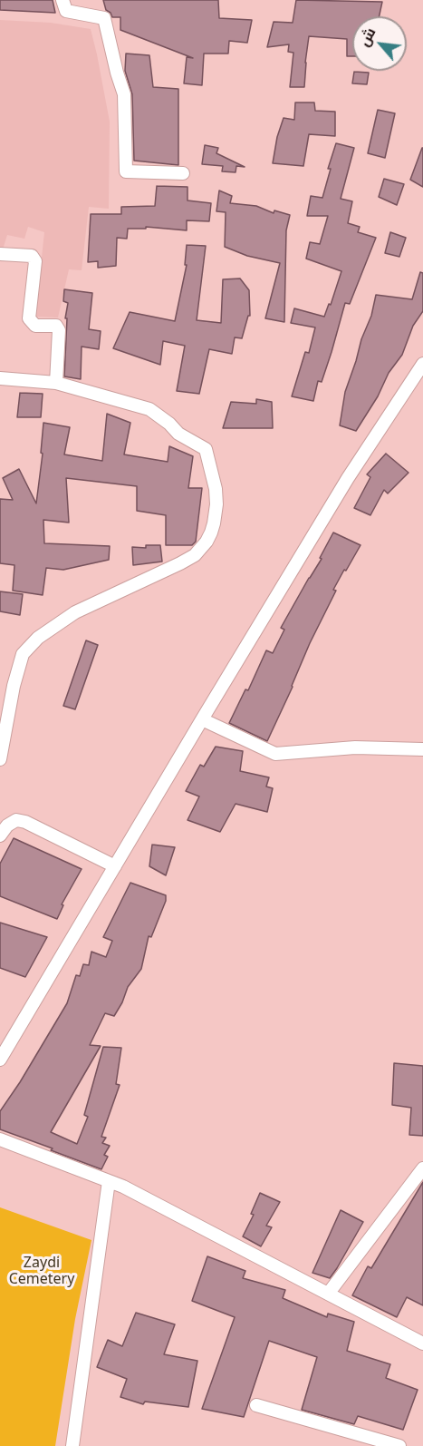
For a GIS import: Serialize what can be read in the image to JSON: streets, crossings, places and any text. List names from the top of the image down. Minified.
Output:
{"parks":["Zaydi Cemetery"],"north":"top left"}
